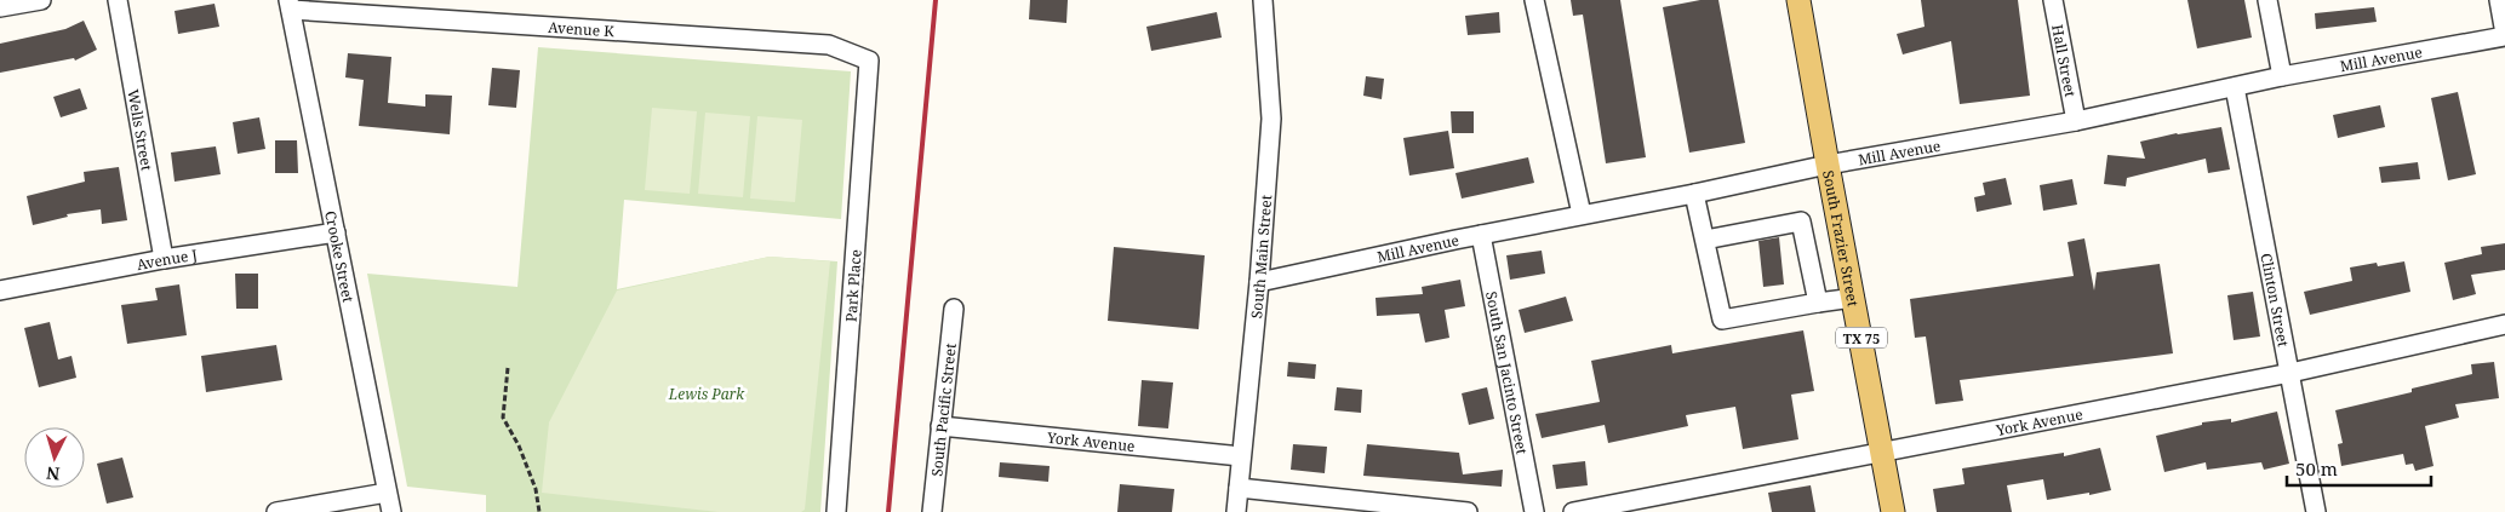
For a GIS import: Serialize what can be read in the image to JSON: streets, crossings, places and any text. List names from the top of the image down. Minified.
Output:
{"streets":{"main road":["South Frazier Street","TX 75"],"street":["Avenue K","Mill Avenue","Hall Street","Wells Street","Crooke Street","South Main Street","Avenue J","Park Place","Clinton Street","South San Jacinto Street","South Pacific Street","York Avenue"]},"crossings":[["Avenue K","Crooke Street"],["Avenue K","Park Place"],["Mill Avenue","Hall Street"],["Mill Avenue","South Frazier Street"],["Mill Avenue","South Main Street"],["Mill Avenue","Clinton Street"],["Mill Avenue","South San Jacinto Street"],["Wells Street","Avenue J"],["South Frazier Street","York Avenue"],["Crooke Street","Avenue J"],["South Main Street","York Avenue"],["Clinton Street","York Avenue"],["South Pacific Street","York Avenue"]],"parks":["Lewis Park"],"scale_bar":"50 m","north":"bottom"}
